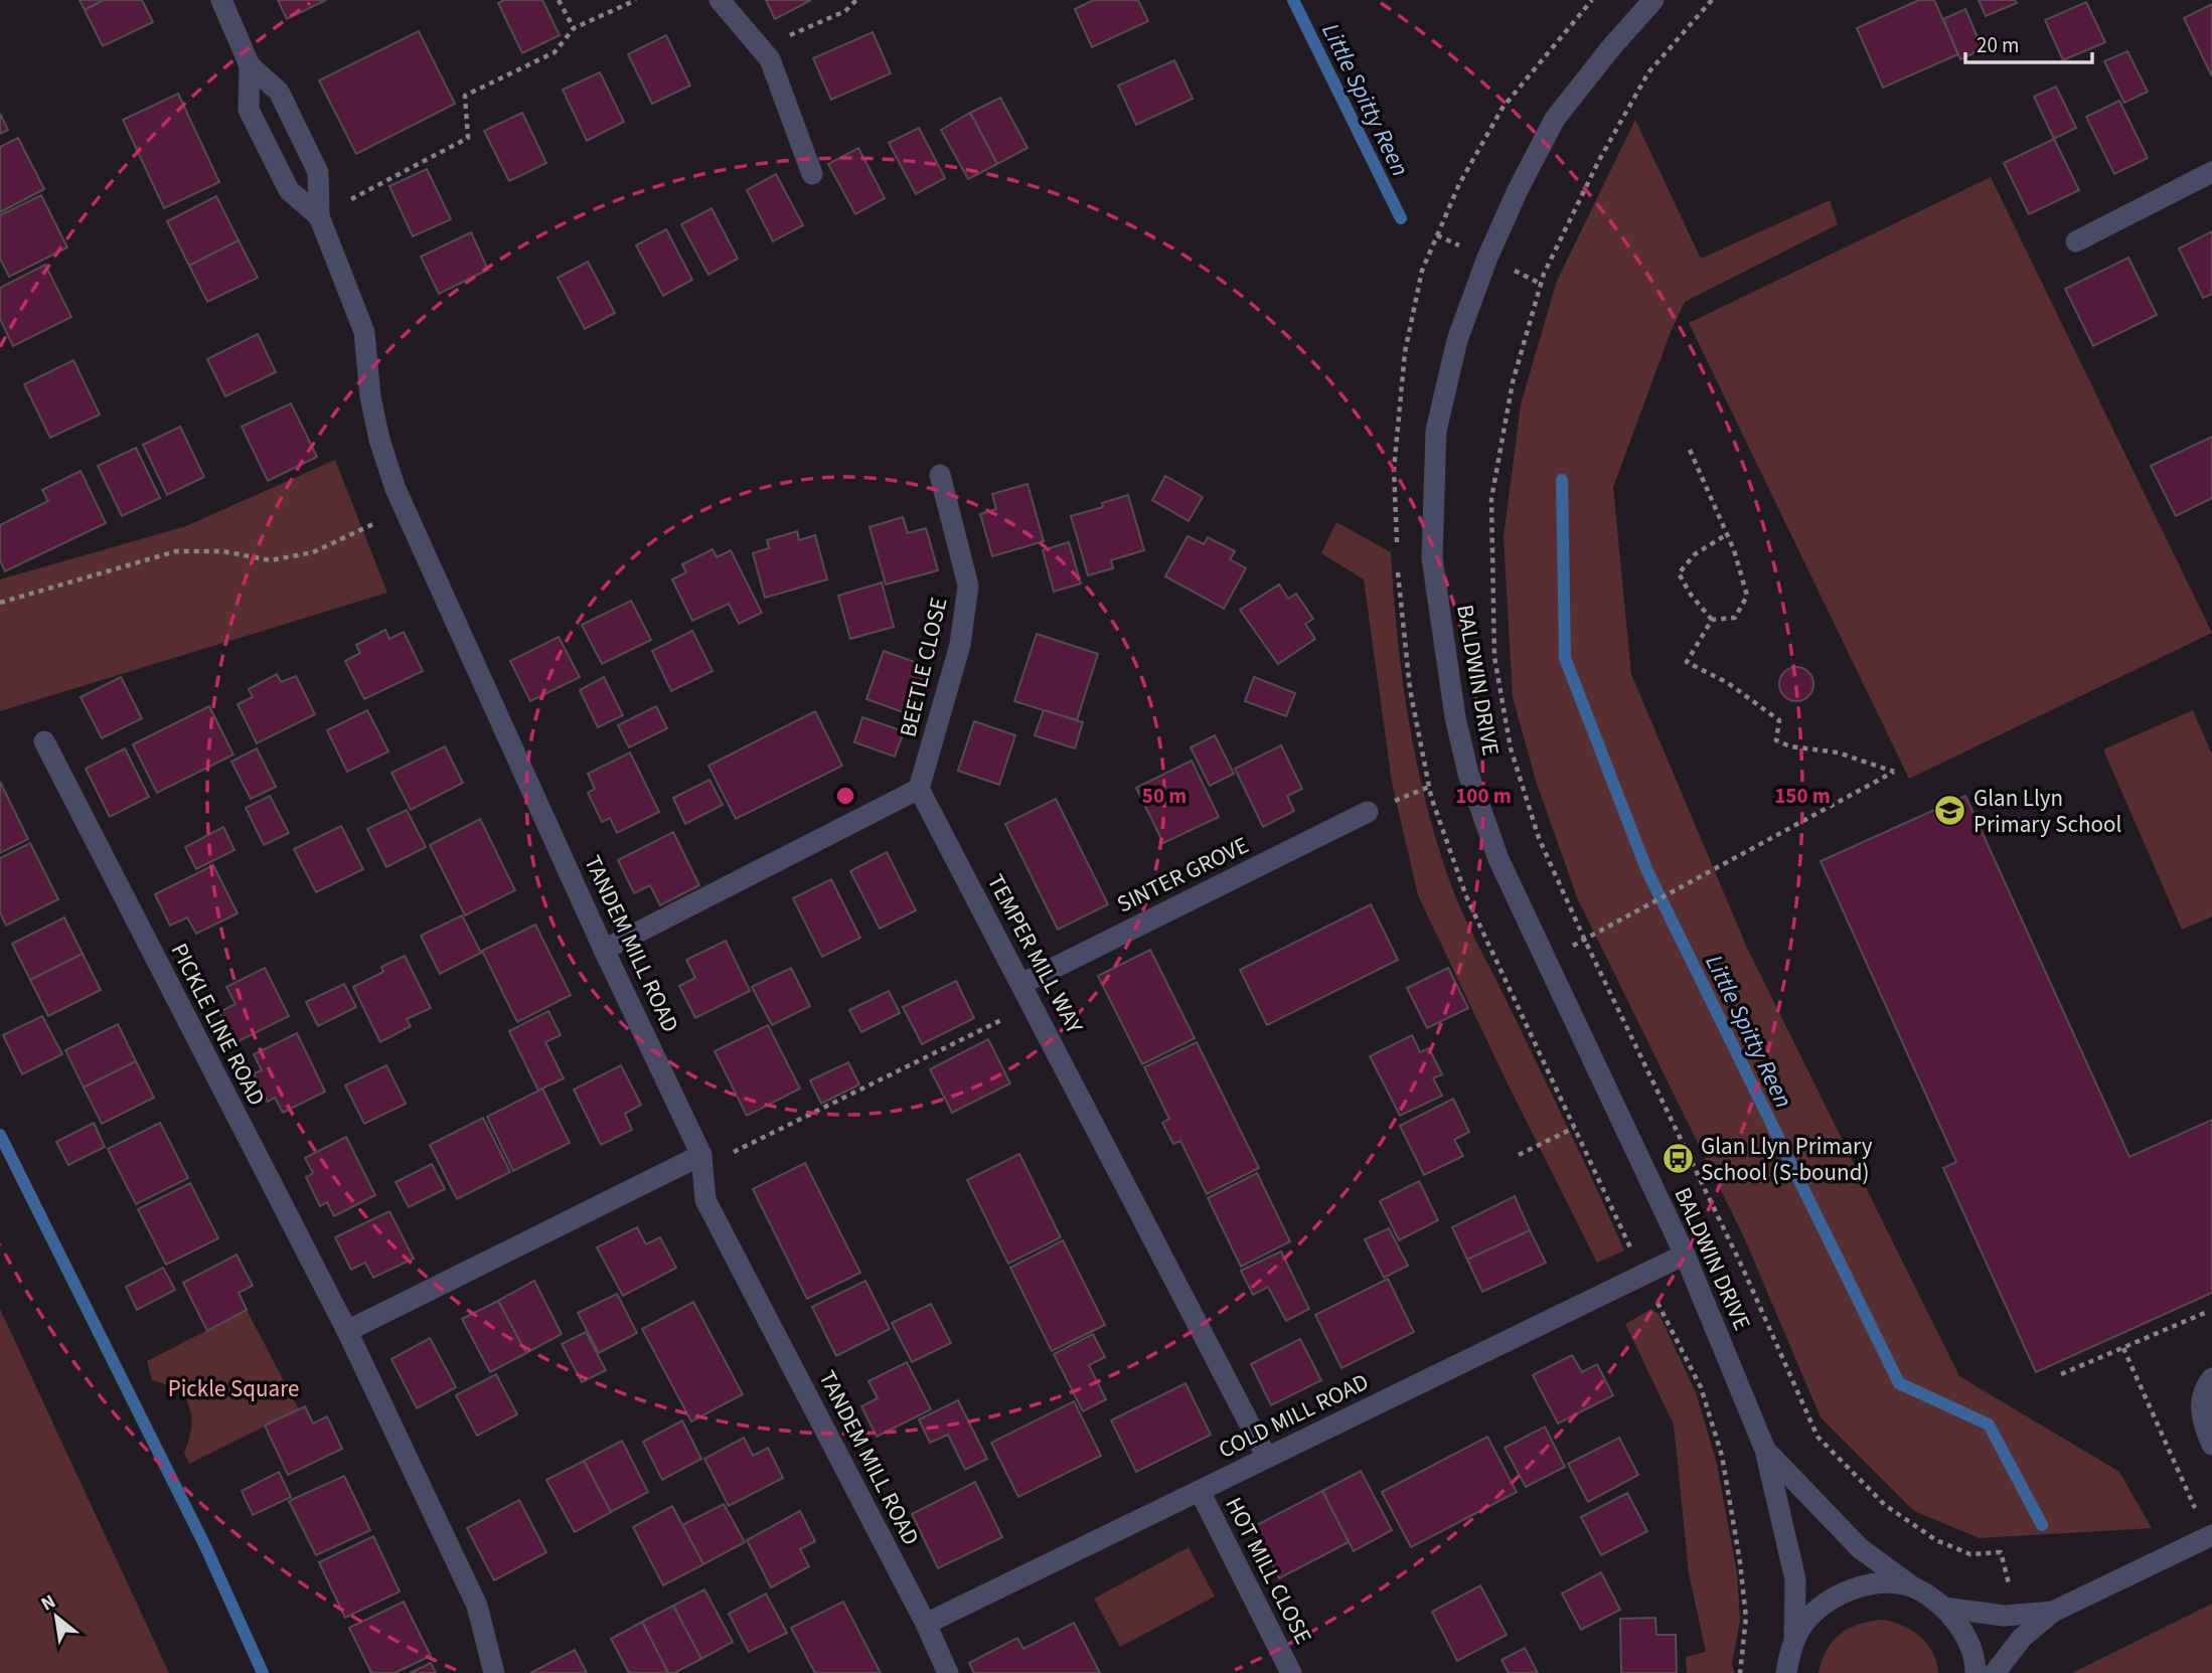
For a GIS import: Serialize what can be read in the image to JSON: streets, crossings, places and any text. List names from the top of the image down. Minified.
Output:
{"streets":{"street":["BEETLE CLOSE","BALDWIN DRIVE","SINTER GROVE","TANDEM MILL ROAD","TEMPER MILL WAY","PICKLE LINE ROAD","COLD MILL ROAD","HOT MILL CLOSE"]},"crossings":[["BEETLE CLOSE","TEMPER MILL WAY"],["BALDWIN DRIVE","COLD MILL ROAD"],["SINTER GROVE","TEMPER MILL WAY"],["TANDEM MILL ROAD","COLD MILL ROAD"],["TEMPER MILL WAY","COLD MILL ROAD"],["COLD MILL ROAD","HOT MILL CLOSE"]],"water":["Little Spitty Reen"],"parks":["Pickle Square"],"places":{"school or university":["Glan Llyn Primary School"],"bus stop":["Glan Llyn Primary School (S-bound)"]},"scale_bar":"20 m","north":"top left","rings":["50 m","100 m","150 m"]}
